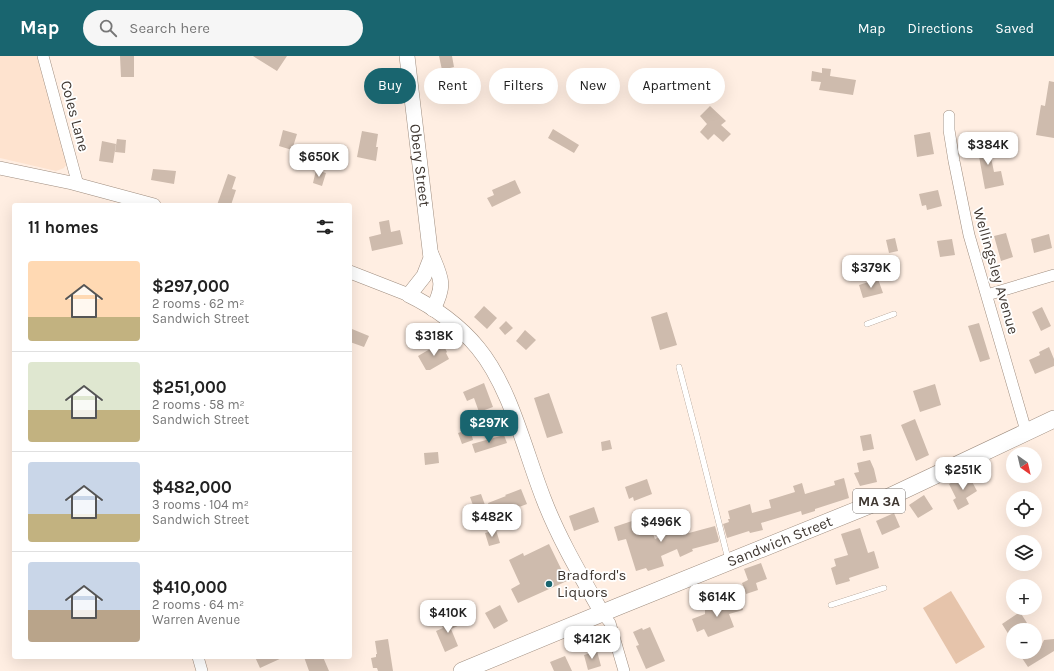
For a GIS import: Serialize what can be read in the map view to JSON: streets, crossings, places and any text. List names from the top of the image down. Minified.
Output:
{"streets":{"main road":["Obery Street","MA 3A","Sandwich Street"],"street":["Coles Lane","Wellingsley Avenue"]},"crossings":[["Wellingsley Avenue","Sandwich Street"],["MA 3A","Sandwich Street"]],"places":["Bradford's Liquors"],"north":"bottom right","page":{"header":"Map","search":"Search here","nav":["Map","Directions","Saved"],"chip":["Buy","Rent","Filters","New","Apartment"],"price":["$384K","$650K","$379K","$318K","$297K","$251K","$482K","$496K","$614K","$410K","$412K"],"heading":"11 homes","list":[{"name":"$297,000","note":"2 rooms · 62 m² · Sandwich Street"},{"name":"$251,000","note":"2 rooms · 58 m² · Sandwich Street"},{"name":"$482,000","note":"3 rooms · 104 m² · Sandwich Street"},{"name":"$410,000","note":"2 rooms · 64 m² · Warren Avenue"}],"map_buttons":["+","−"]}}
